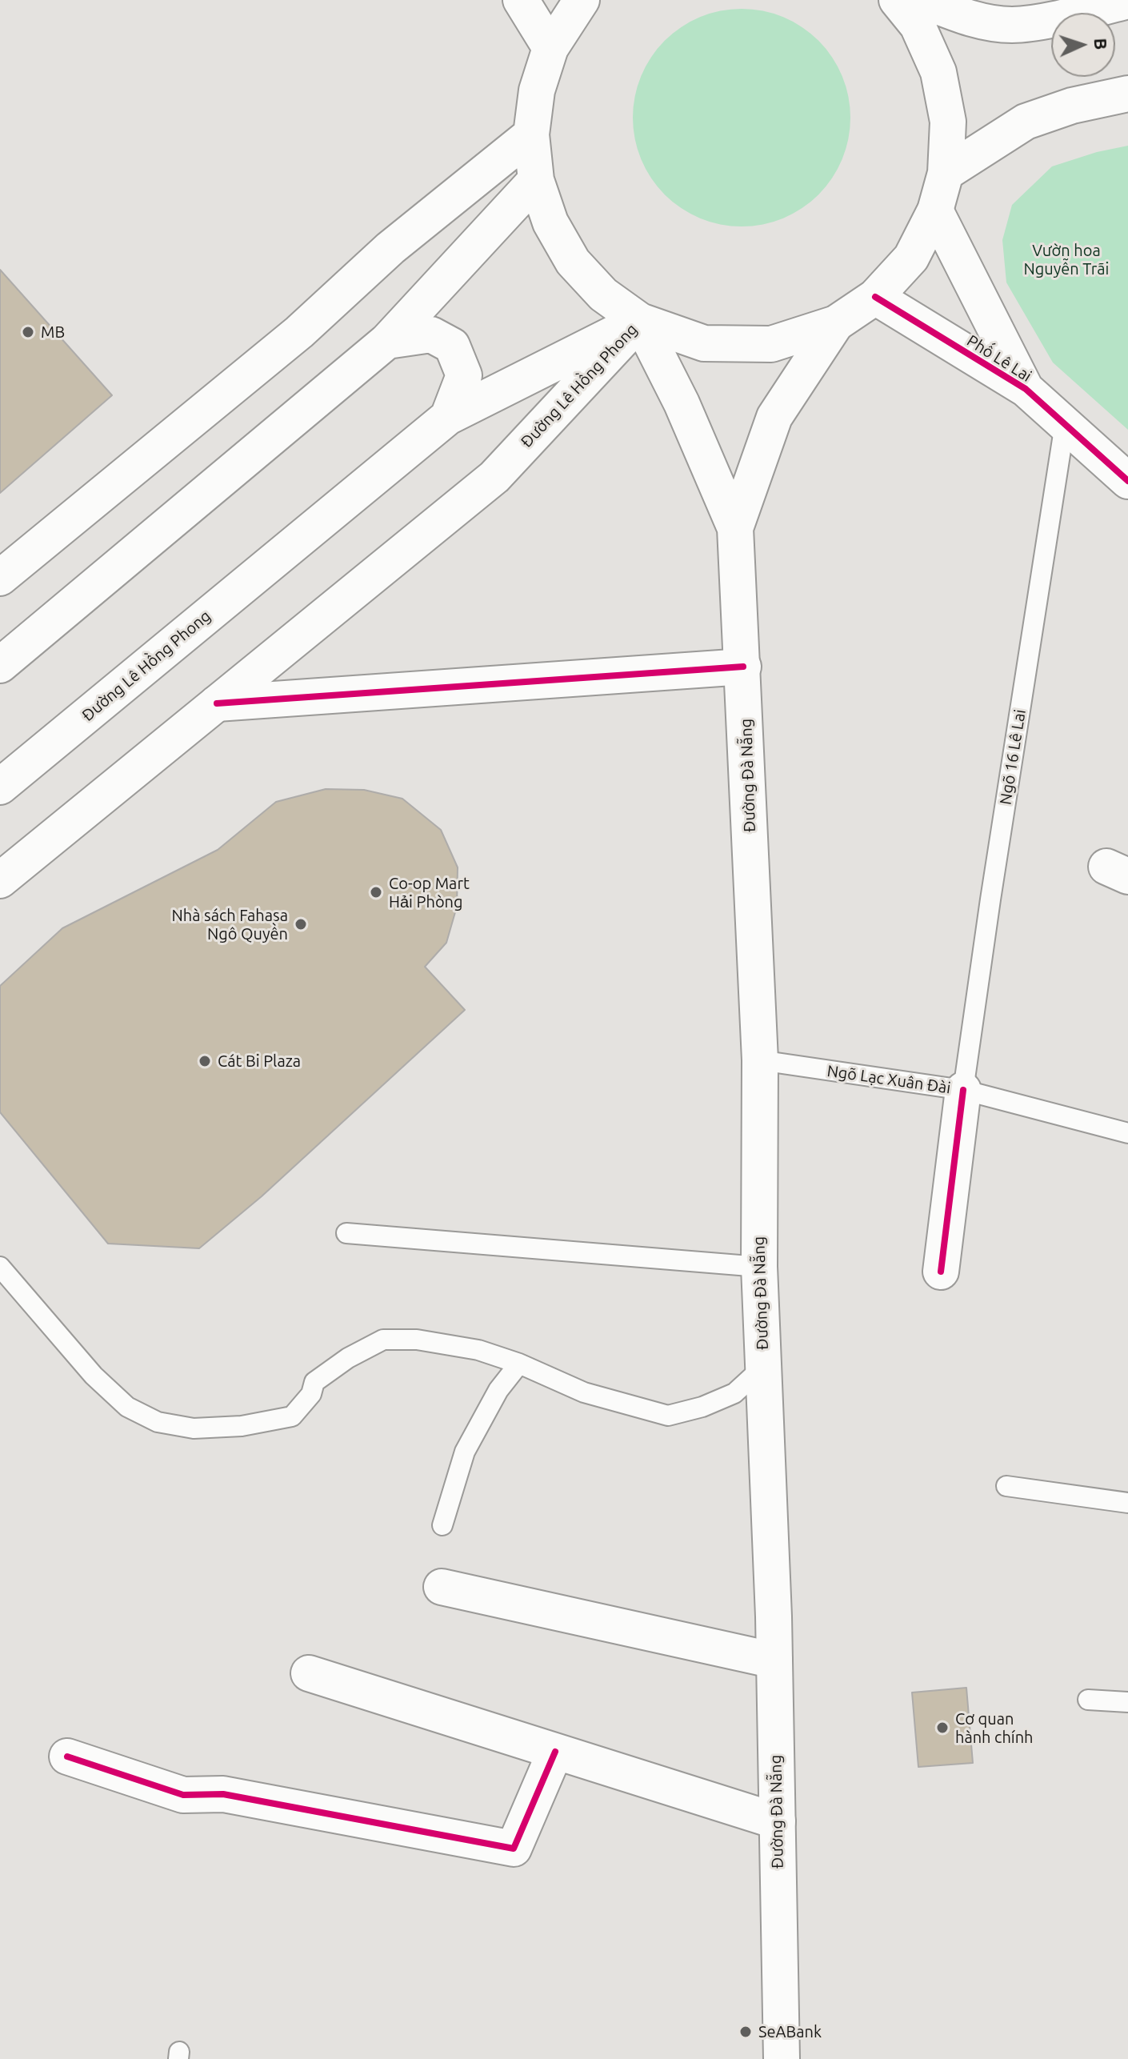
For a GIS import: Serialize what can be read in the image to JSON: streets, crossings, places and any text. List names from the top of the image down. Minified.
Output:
{"streets":{"main road":["Phố Lê Lai","Đường Lê Hồng Phong","Đường Đà Nẵng"],"lane":["Ngõ 16 Lê Lai","Ngõ Lạc Xuân Đài"]},"crossings":[["Phố Lê Lai","Ngõ 16 Lê Lai"],["Đường Lê Hồng Phong","Đường Đà Nẵng"],["Ngõ 16 Lê Lai","Ngõ Lạc Xuân Đài"],["Đường Đà Nẵng","Ngõ Lạc Xuân Đài"]],"parks":["Vườn hoa Nguyễn Trãi"],"places":["MB","Co-op Mart Hải Phòng","Nhà sách Fahasa Ngô Quyền","Cát Bi Plaza","Cơ quan hành chính","SeABank"],"north":"right"}
